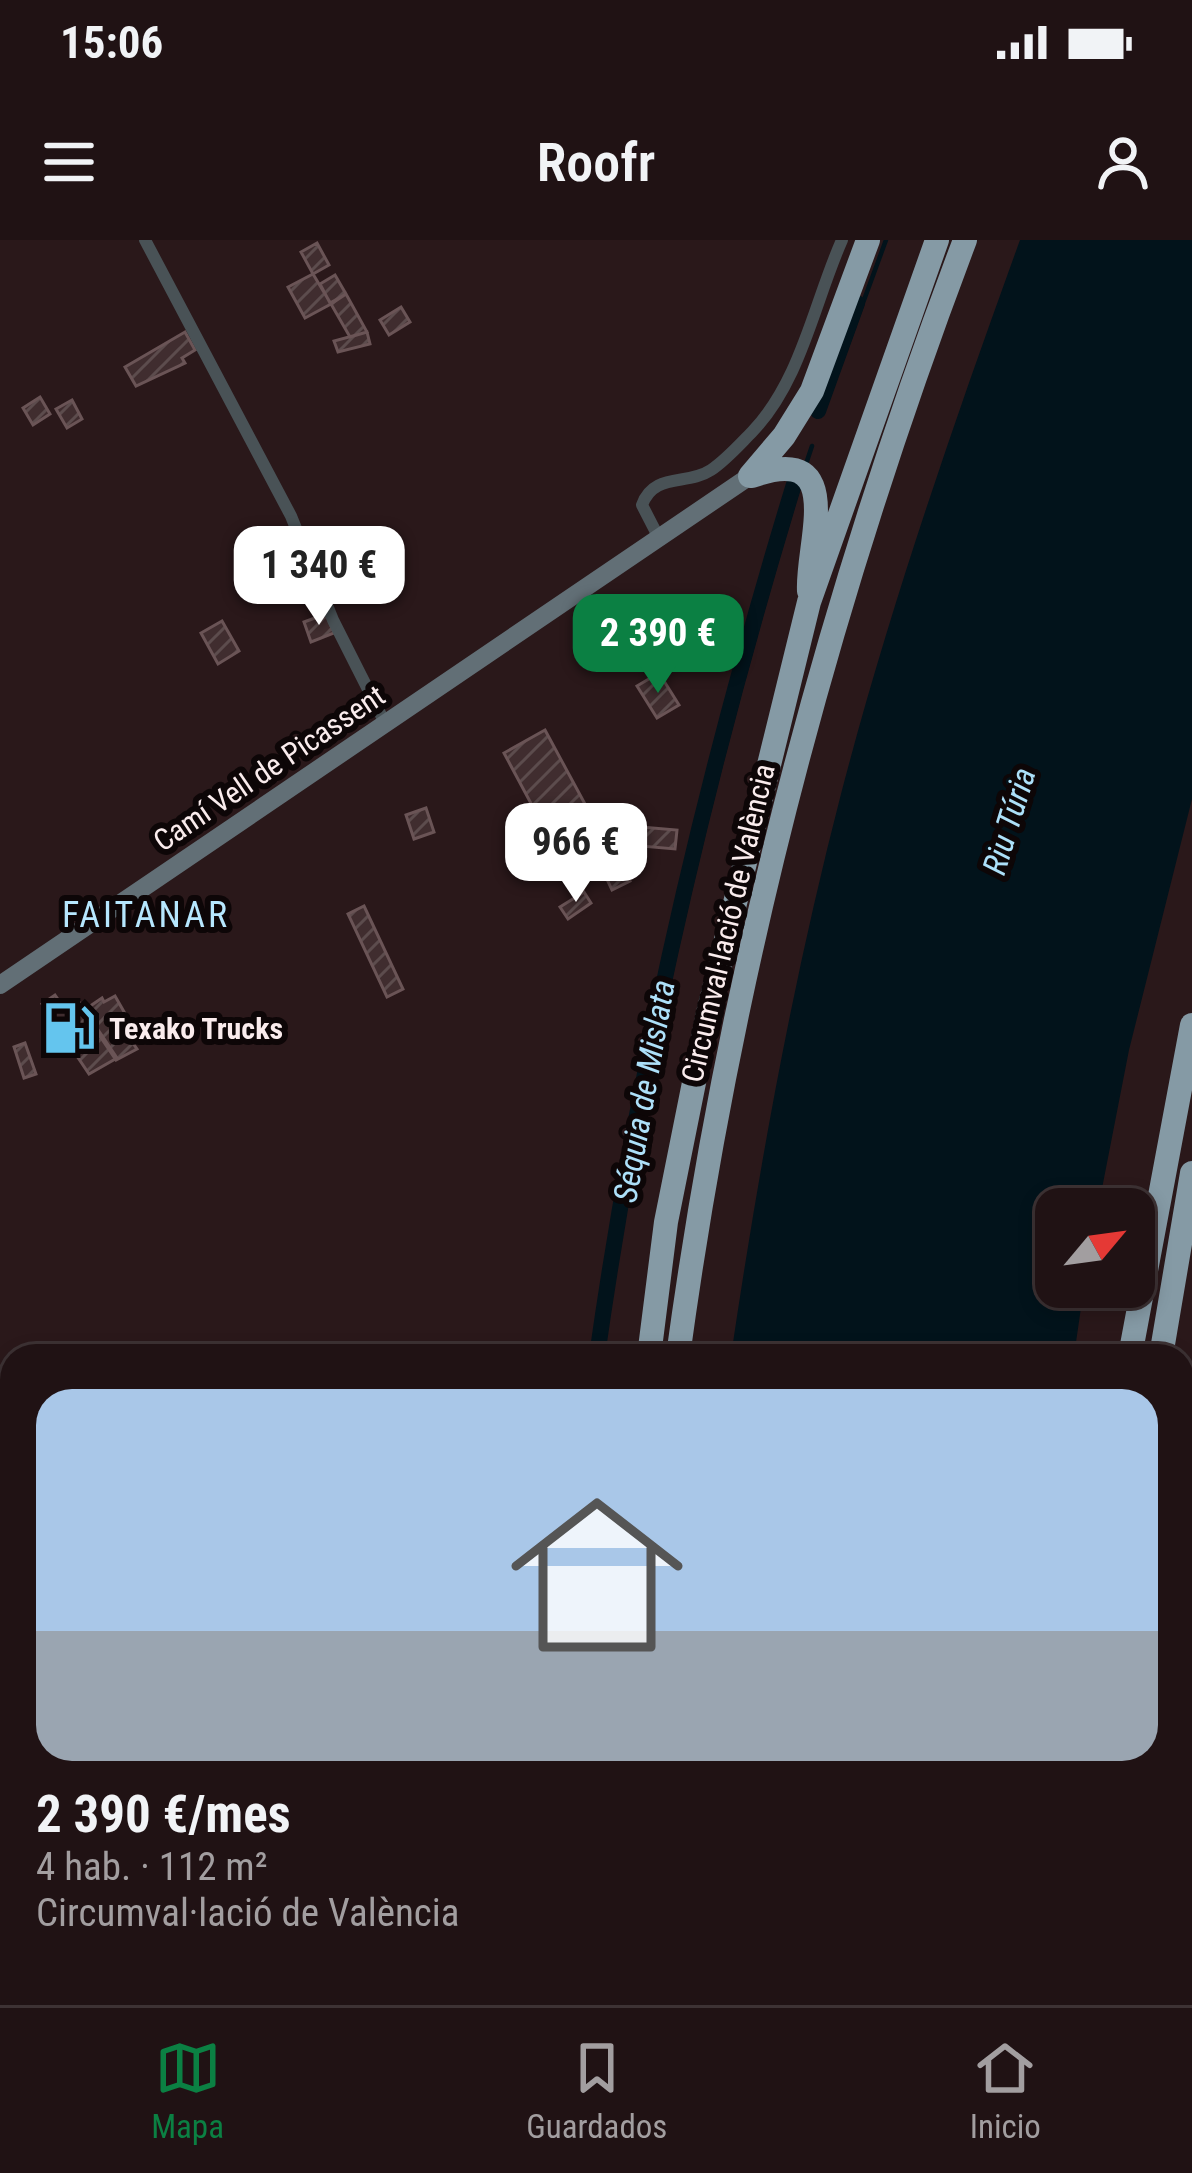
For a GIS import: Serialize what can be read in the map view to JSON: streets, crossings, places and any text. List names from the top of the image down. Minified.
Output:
{"streets":{"highway":["Circumval·lació de València"],"street":["Camí Vell de Picassent"]},"districts":["FAITANAR"],"water":["Riu Túria","Séquia de Mislata"],"places":{"fuel station":["Texako Trucks"]},"north":"top right","page":{"status":"15:06","header":"Roofr","price":["1 340 €","2 390 €","966 €"],"list":[{"name":"2 390 €/mes","note":"4 hab. · 112 m² · Circumval·lació de València"}],"tabs":["Mapa","Guardados","Inicio"]}}
